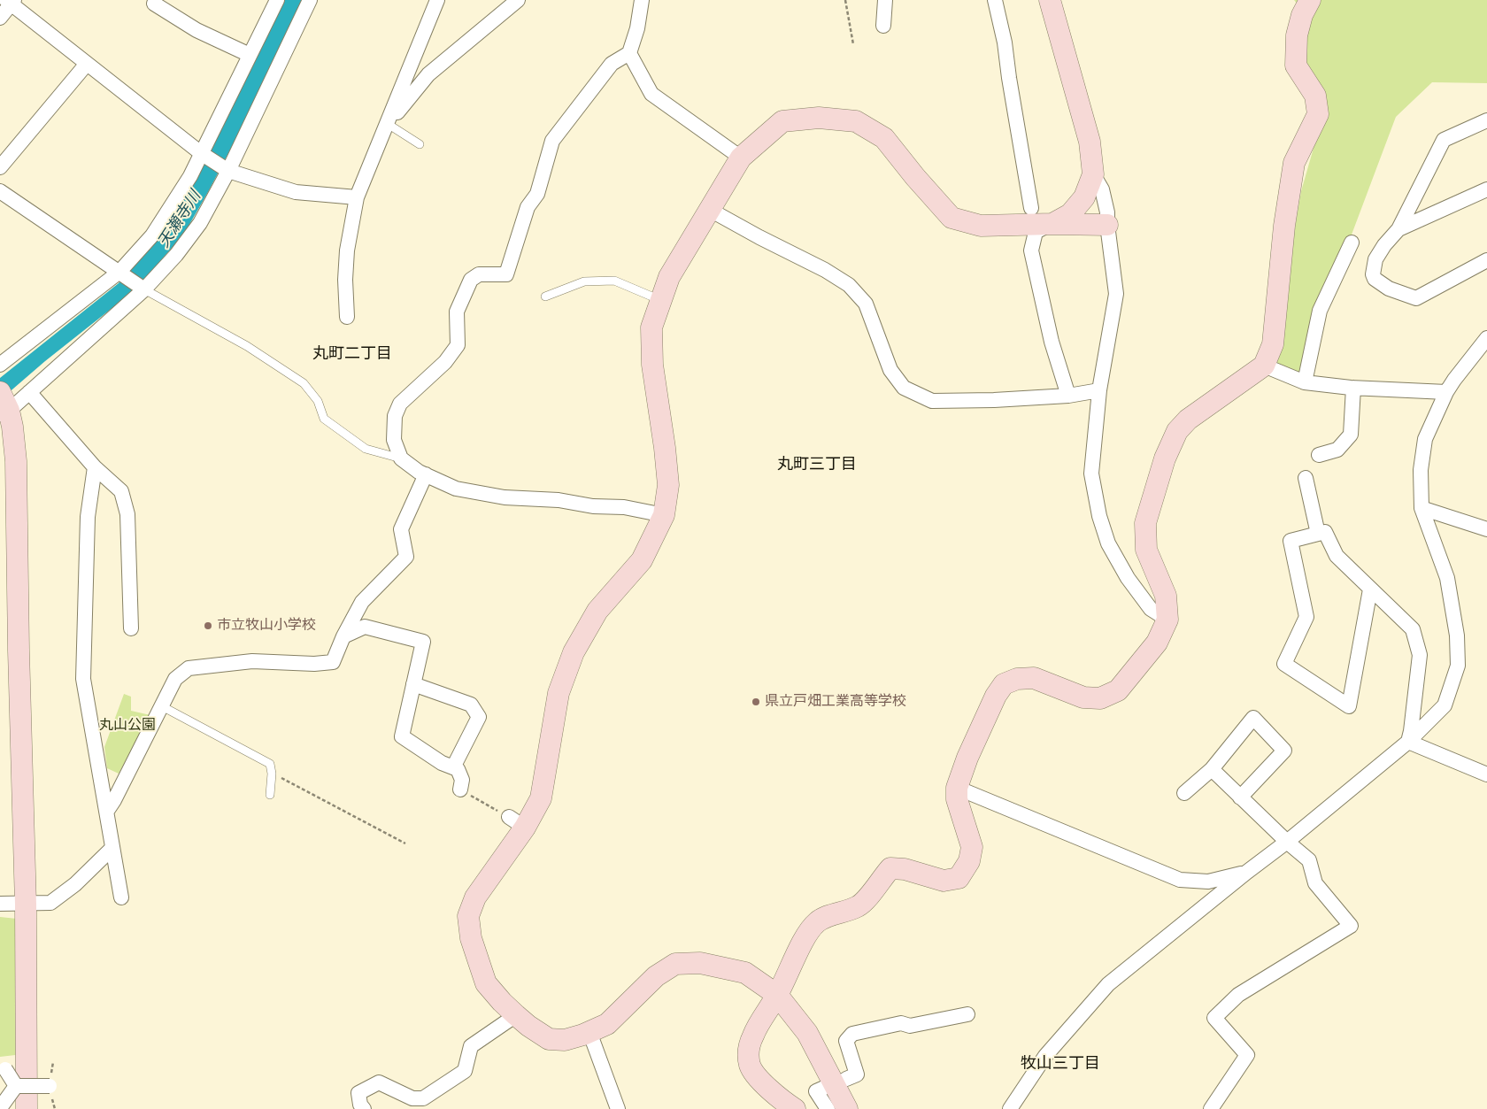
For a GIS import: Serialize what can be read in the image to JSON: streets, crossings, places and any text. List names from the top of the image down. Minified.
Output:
{"districts":["丸町二丁目","丸町三丁目","牧山三丁目"],"water":["天瀬寺川"],"parks":["丸山公園"],"places":["市立牧山小学校","県立戸畑工業高等学校"]}
